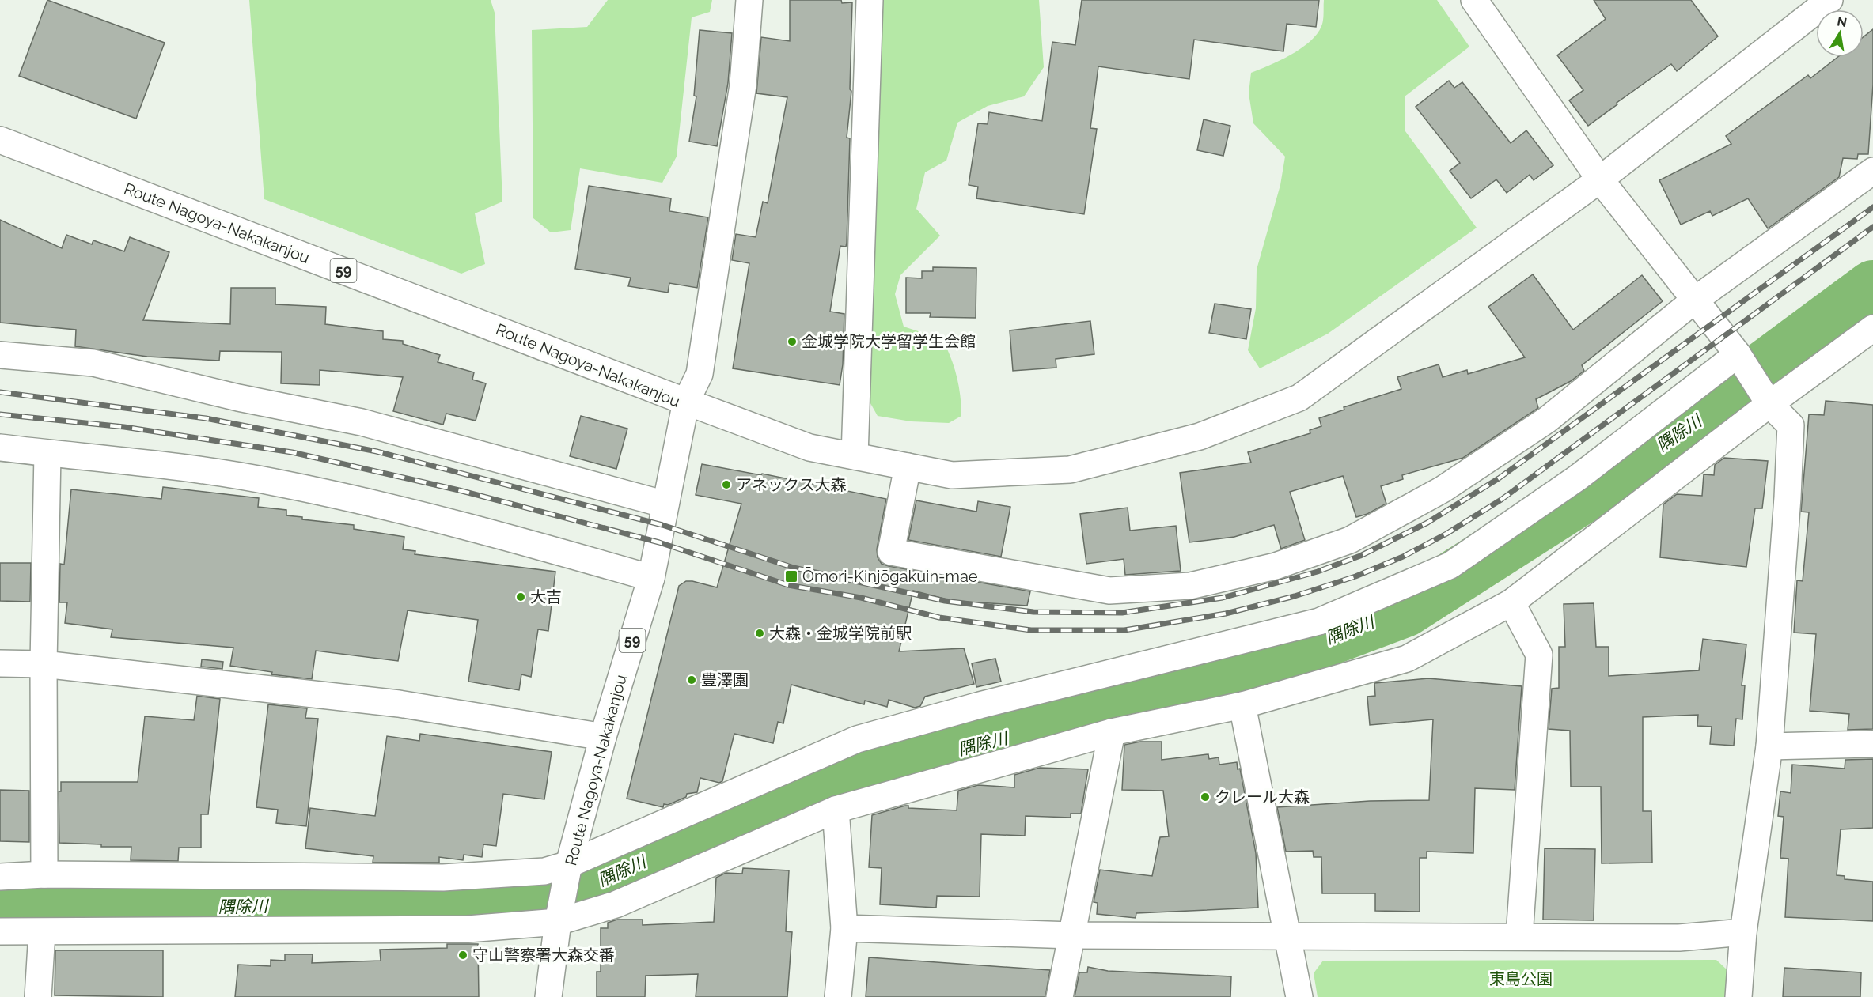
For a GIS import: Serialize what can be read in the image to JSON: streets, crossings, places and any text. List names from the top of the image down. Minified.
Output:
{"streets":{"street":["Route Nagoya-Nakakanjou","59"]},"water":["隅除川"],"parks":["東島公園"],"places":{"other":["金城学院大学留学生会館","アネックス大森","大吉","大森・金城学院前駅","豊澤園","クレール大森","守山警察署大森交番"],"transit":["Ōmori-Kinjōgakuin-mae"]},"north":"top"}
